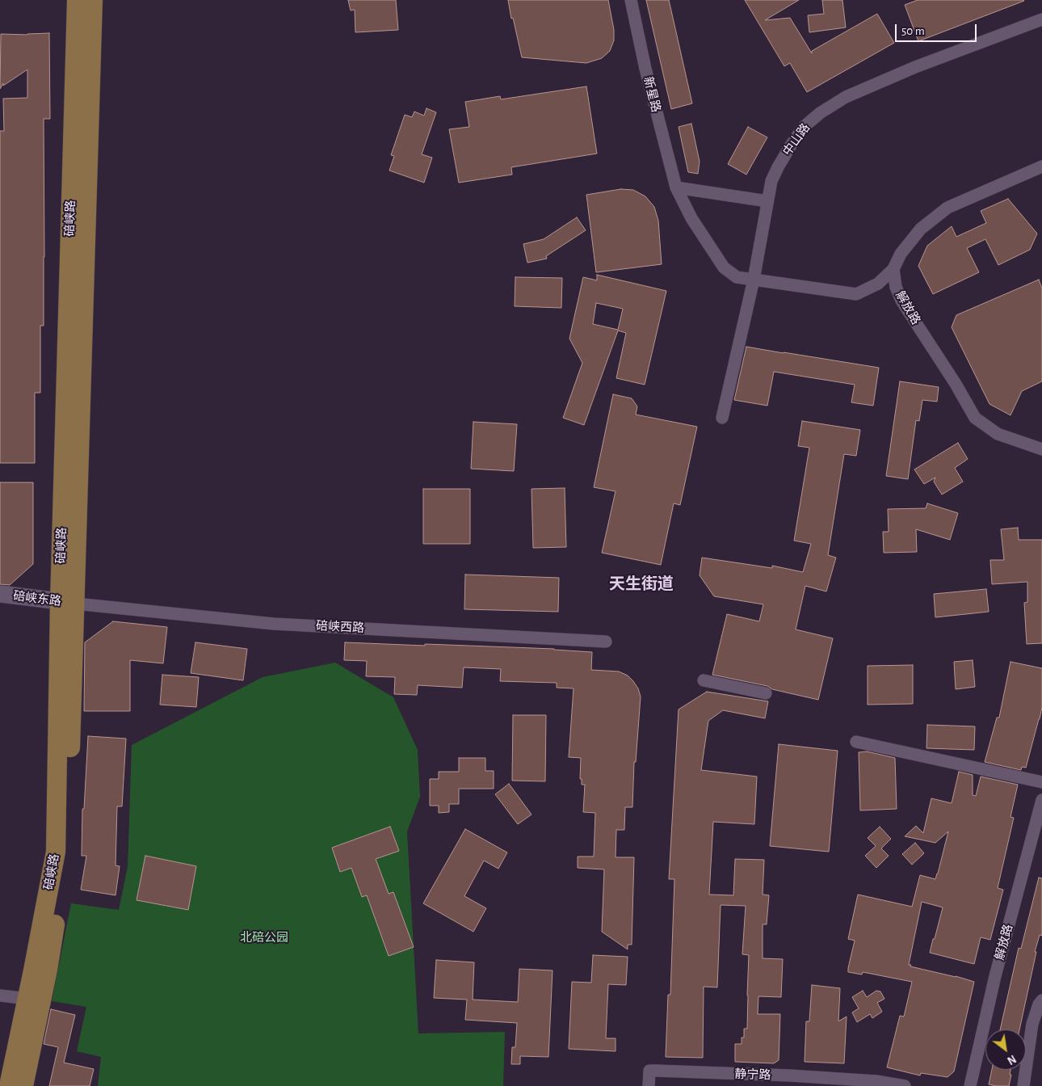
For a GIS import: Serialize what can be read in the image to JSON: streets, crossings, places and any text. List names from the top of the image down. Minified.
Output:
{"streets":{"main road":["碚峡路"],"street":["新星路","中山路","解放路","碚峡东路","碚峡西路","静宁路"]},"crossings":[["新星路","中山路"],["新星路","解放路"],["碚峡路","碚峡东路"],["碚峡路","碚峡西路"],["碚峡东路","碚峡西路"]],"districts":["天生街道"],"parks":["北碚公园"],"scale_bar":"50 m","north":"bottom right"}
